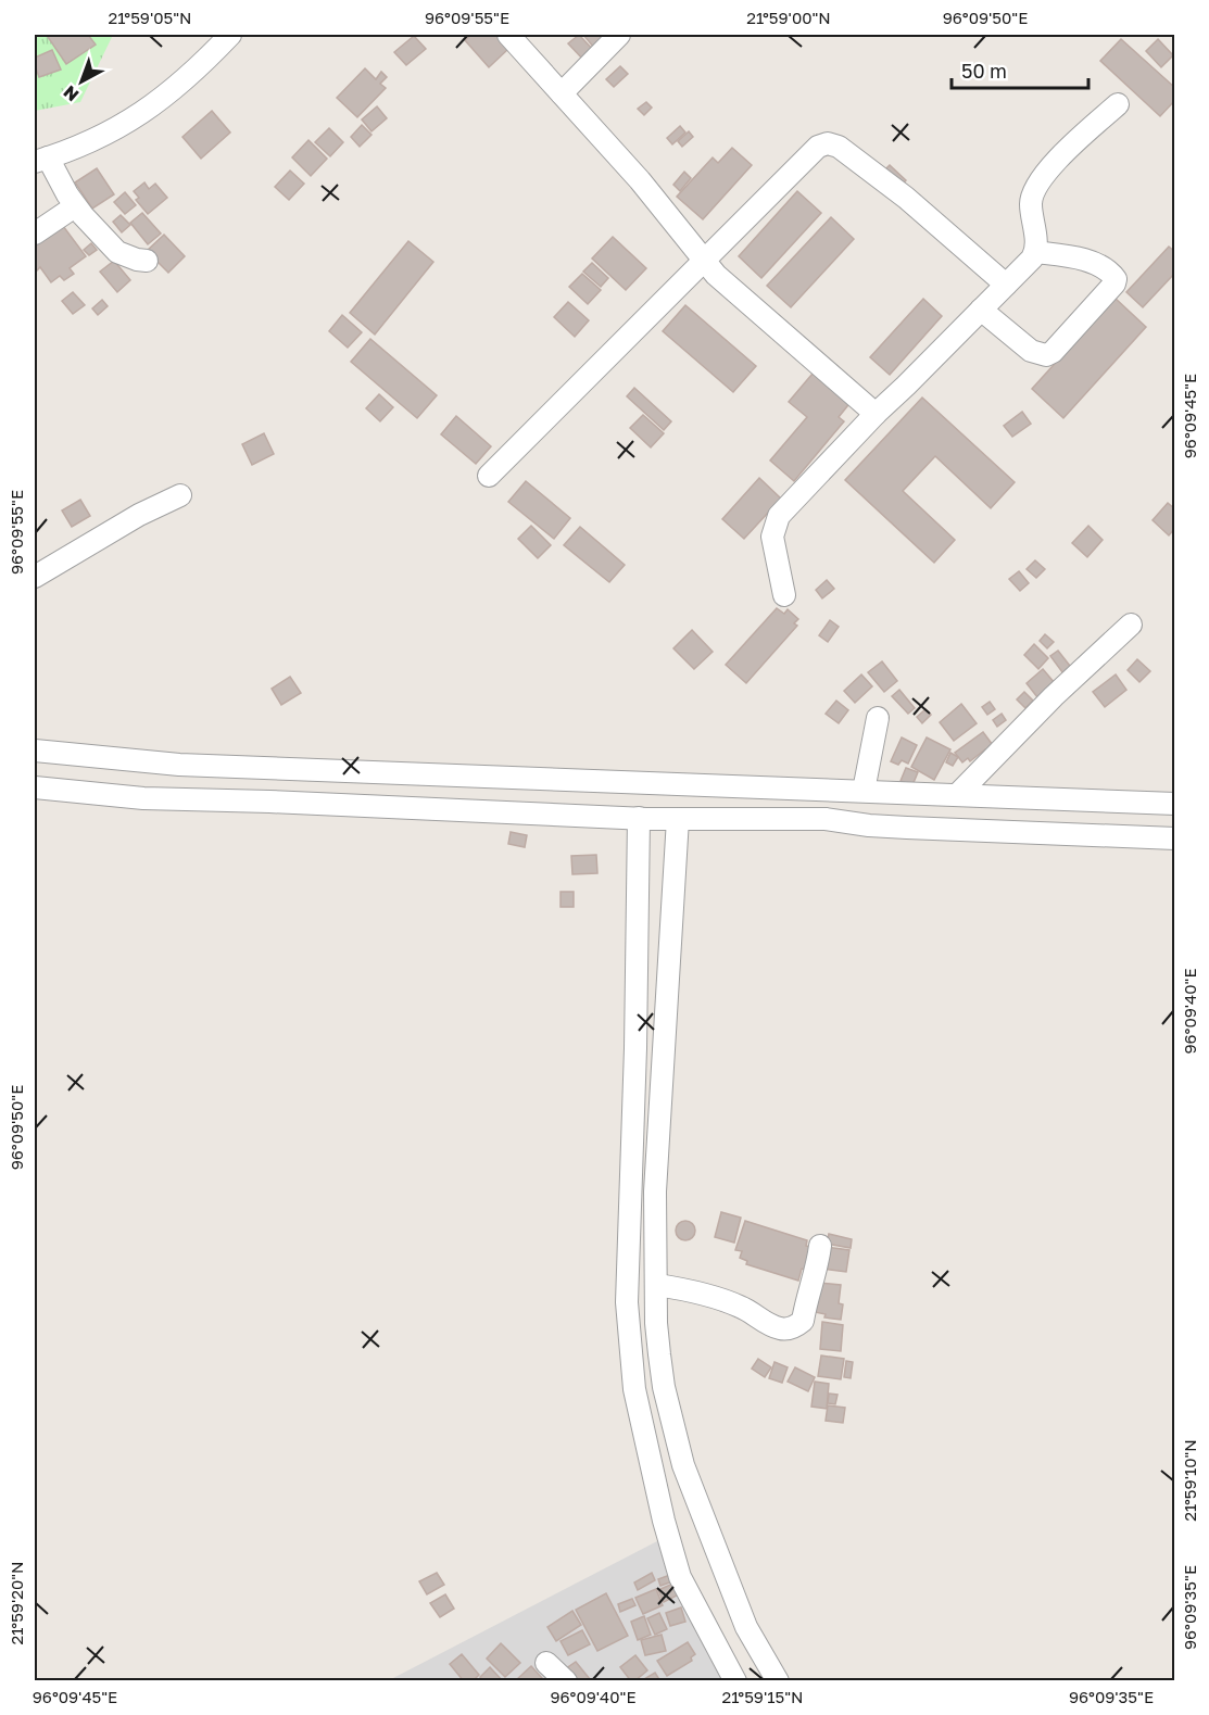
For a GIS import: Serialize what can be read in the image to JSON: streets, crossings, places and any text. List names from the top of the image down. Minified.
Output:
{"scale_bar":"50 m","north":"bottom left","coordinates":["21°59'05\"N","96°09'55\"E","21°59'00\"N","96°09'50\"E","96°09'45\"E","96°09'40\"E","21°59'10\"N","21°59'20\"N","96°09'35\"E","21°59'15\"N"]}
